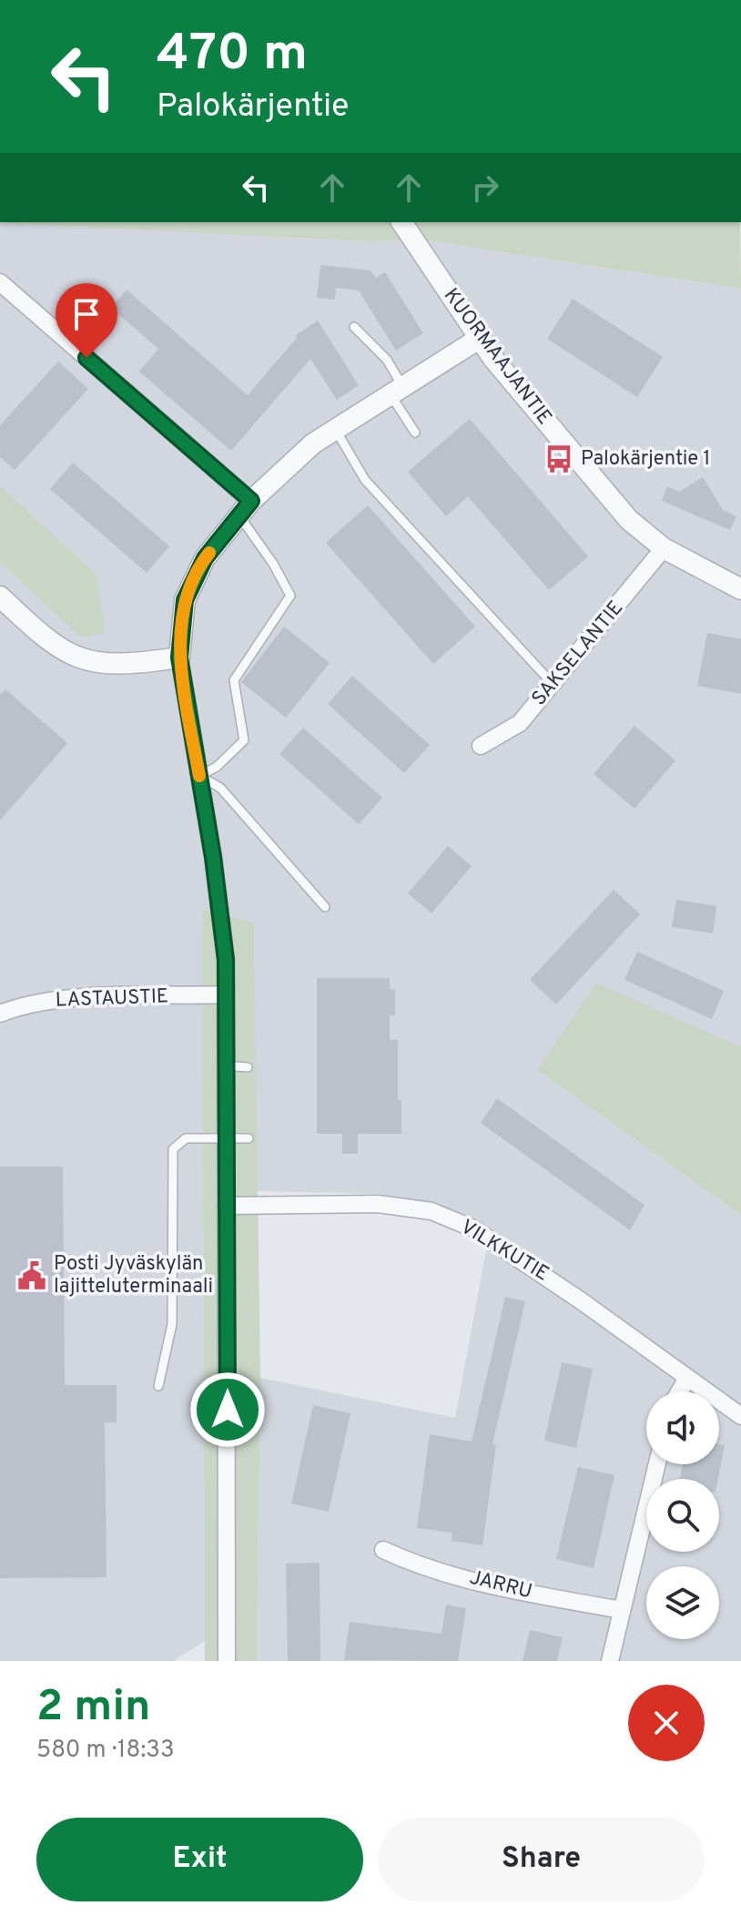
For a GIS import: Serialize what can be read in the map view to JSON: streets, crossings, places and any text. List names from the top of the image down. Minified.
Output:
{"streets":{"street":["KUORMAAJANTIE","SAKSELANTIE","LASTAUSTIE","VILKKUTIE","JARRU"]},"crossings":[["KUORMAAJANTIE","SAKSELANTIE"]],"places":{"bus stop":["Palokärjentie 1"],"public building":["Posti Jyväskylän lajitteluterminaali"]},"page":{"turn":["470 m","Palokärjentie"],"heading":["2 min","580 m · 18:33"],"buttons":["Exit","Share"]}}
